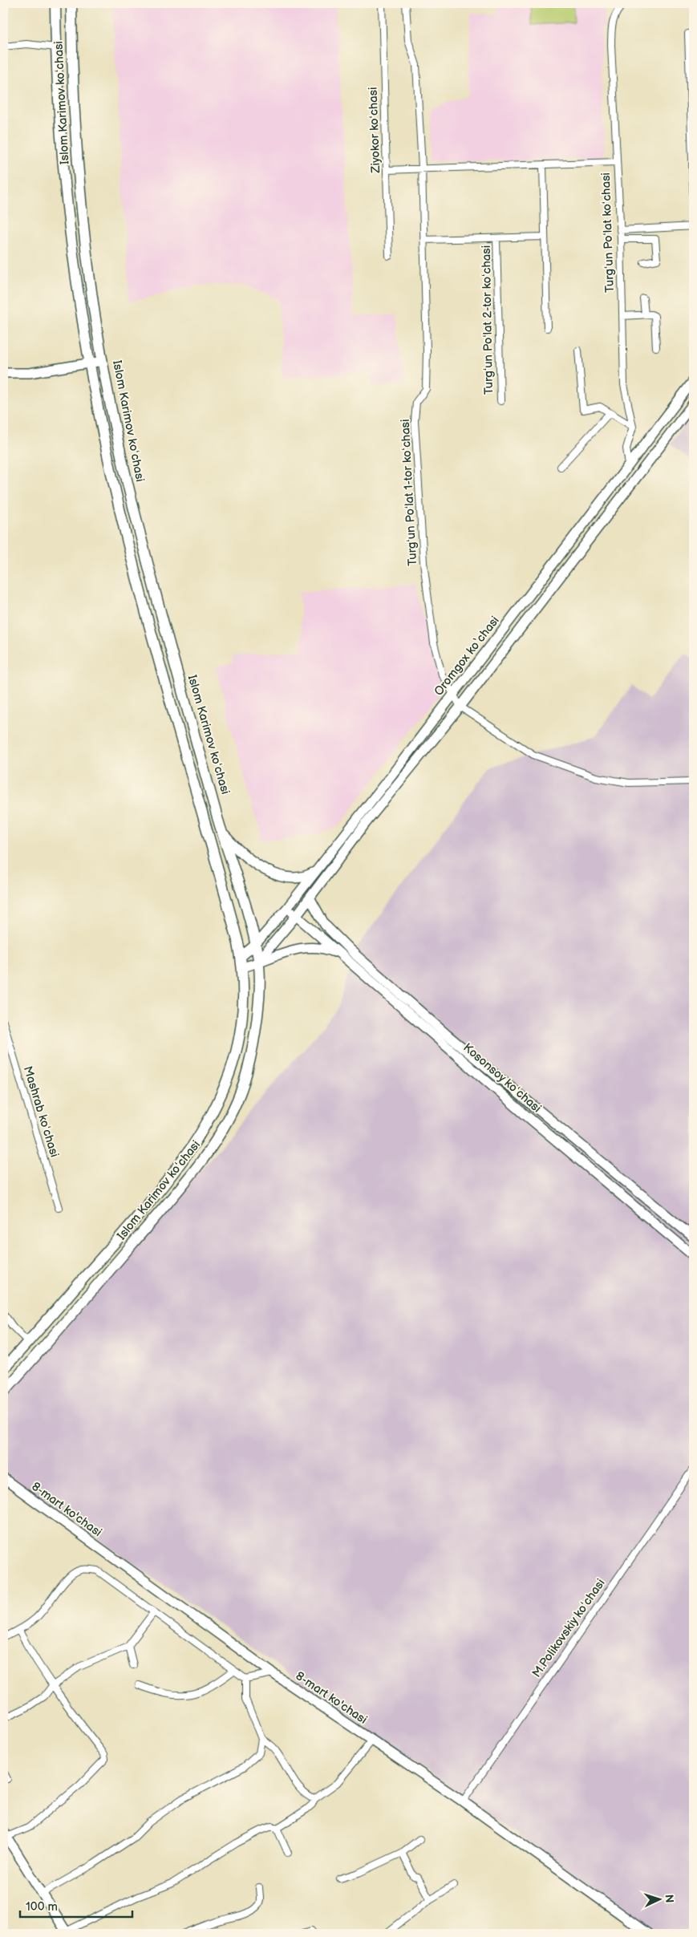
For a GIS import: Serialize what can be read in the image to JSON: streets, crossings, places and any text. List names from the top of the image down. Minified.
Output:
{"streets":{"main road":["Islom Karimov koʻchasi"],"street":["Ziyokor koʻchasi","Turgʻun Poʻlat koʻchasi","Turgʻun Poʻlat 2-tor koʻchasi","Turgʻun Poʻlat 1-tor koʻchasi","Oromgox ko‘chasi","Kosonsoy koʻchasi","Mashrab koʻchasi","8-mart ko'chasi","M.Polikovskiy koʻchasi"]},"crossings":[["Islom Karimov koʻchasi","Oromgox ko‘chasi"],["Turgʻun Poʻlat koʻchasi","Oromgox ko‘chasi"],["Turgʻun Poʻlat 1-tor koʻchasi","Oromgox ko‘chasi"],["Oromgox ko‘chasi","Kosonsoy koʻchasi"],["8-mart ko'chasi","M.Polikovskiy koʻchasi"]],"scale_bar":"100 m","north":"right"}
